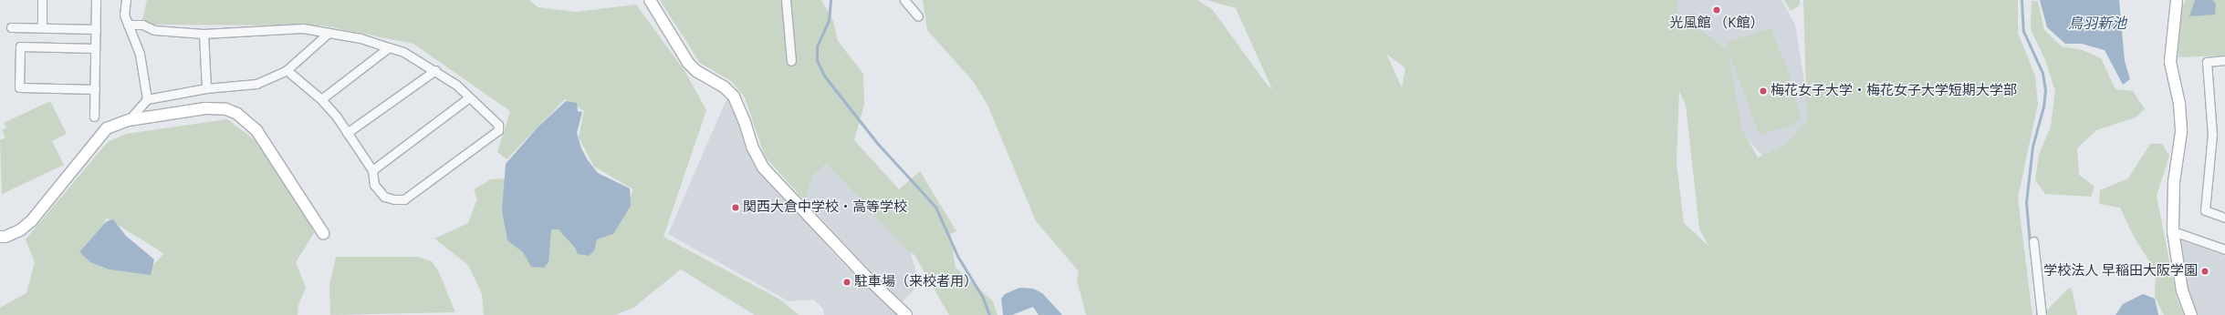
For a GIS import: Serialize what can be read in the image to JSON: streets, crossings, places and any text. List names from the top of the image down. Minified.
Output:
{"water":["鳥羽新池"],"places":["光風館 （K館）","梅花女子大学・梅花女子大学短期大学部","関西大倉中学校・高等学校","学校法人 早稲田大阪学園","駐車場（来校者用）"]}
